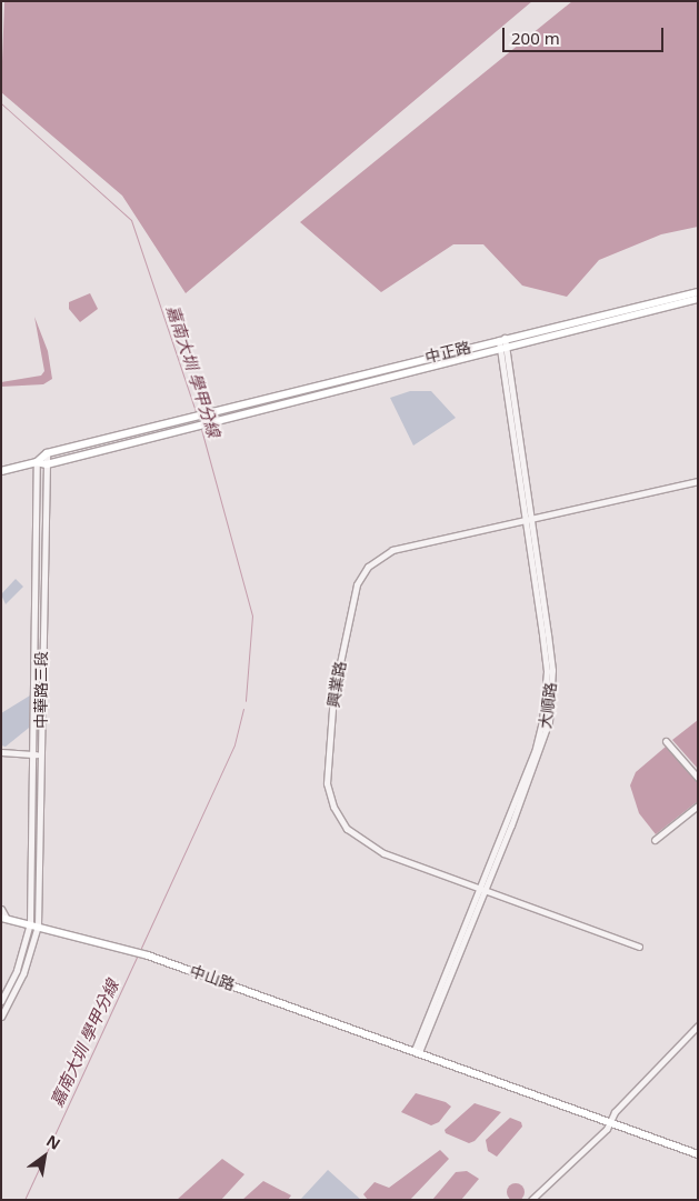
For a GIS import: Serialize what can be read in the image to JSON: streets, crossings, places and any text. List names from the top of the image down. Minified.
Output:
{"streets":{"main road":["中正路","中山路"],"street":["興業路","中華路三段","大順路"]},"crossings":[["中正路","中華路三段"],["中正路","大順路"],["興業路","大順路"],["中華路三段","中山路"],["大順路","中山路"]],"water":["嘉南大圳 學甲分線"],"scale_bar":"200 m","north":"top right"}
